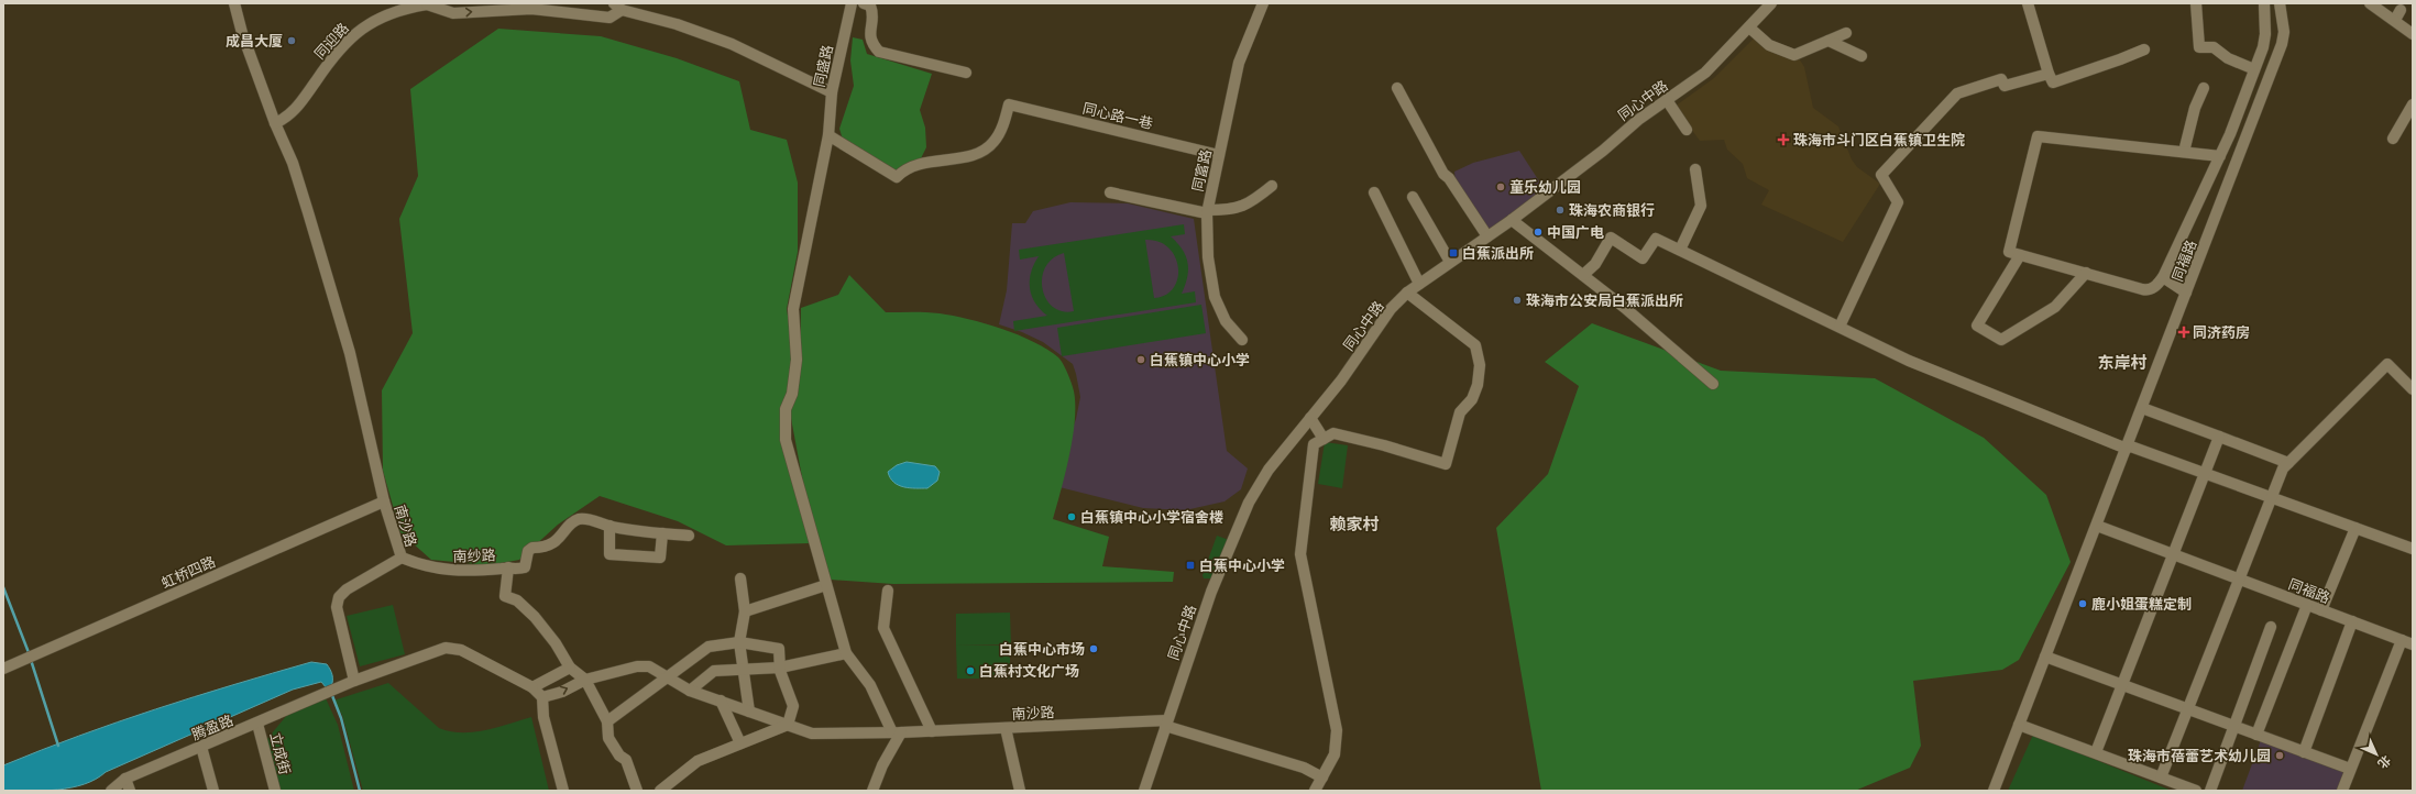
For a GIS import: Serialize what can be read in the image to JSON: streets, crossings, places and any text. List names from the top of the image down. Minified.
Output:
{"streets":{"street":["同迎路","同盛路","同心中路","同心路一巷","同富路","同福路","南沙路","南纱路","虹桥四路","腾盈路","立成街"]},"crossings":[["同迎路","南沙路"],["同盛路","同心路一巷"],["同心中路","南沙路"],["同心路一巷","同富路"],["南沙路","南纱路"],["南沙路","虹桥四路"],["南沙路","腾盈路"],["腾盈路","立成街"]],"districts":["东岸村","赖家村"],"places":{"other":["成昌大厦","童乐幼儿园","珠海农商银行","中国广电","珠海市公安局白蕉派出所","白蕉镇中心小学","白蕉镇中心小学宿舍楼","鹿小姐蛋糕定制","白蕉中心市场","白蕉村文化广场","珠海市蓓蕾艺术幼儿园"],"health":["珠海市斗门区白蕉镇卫生院","同济药房"],"transit":["白蕉派出所","白蕉中心小学"]},"north":"bottom right"}
